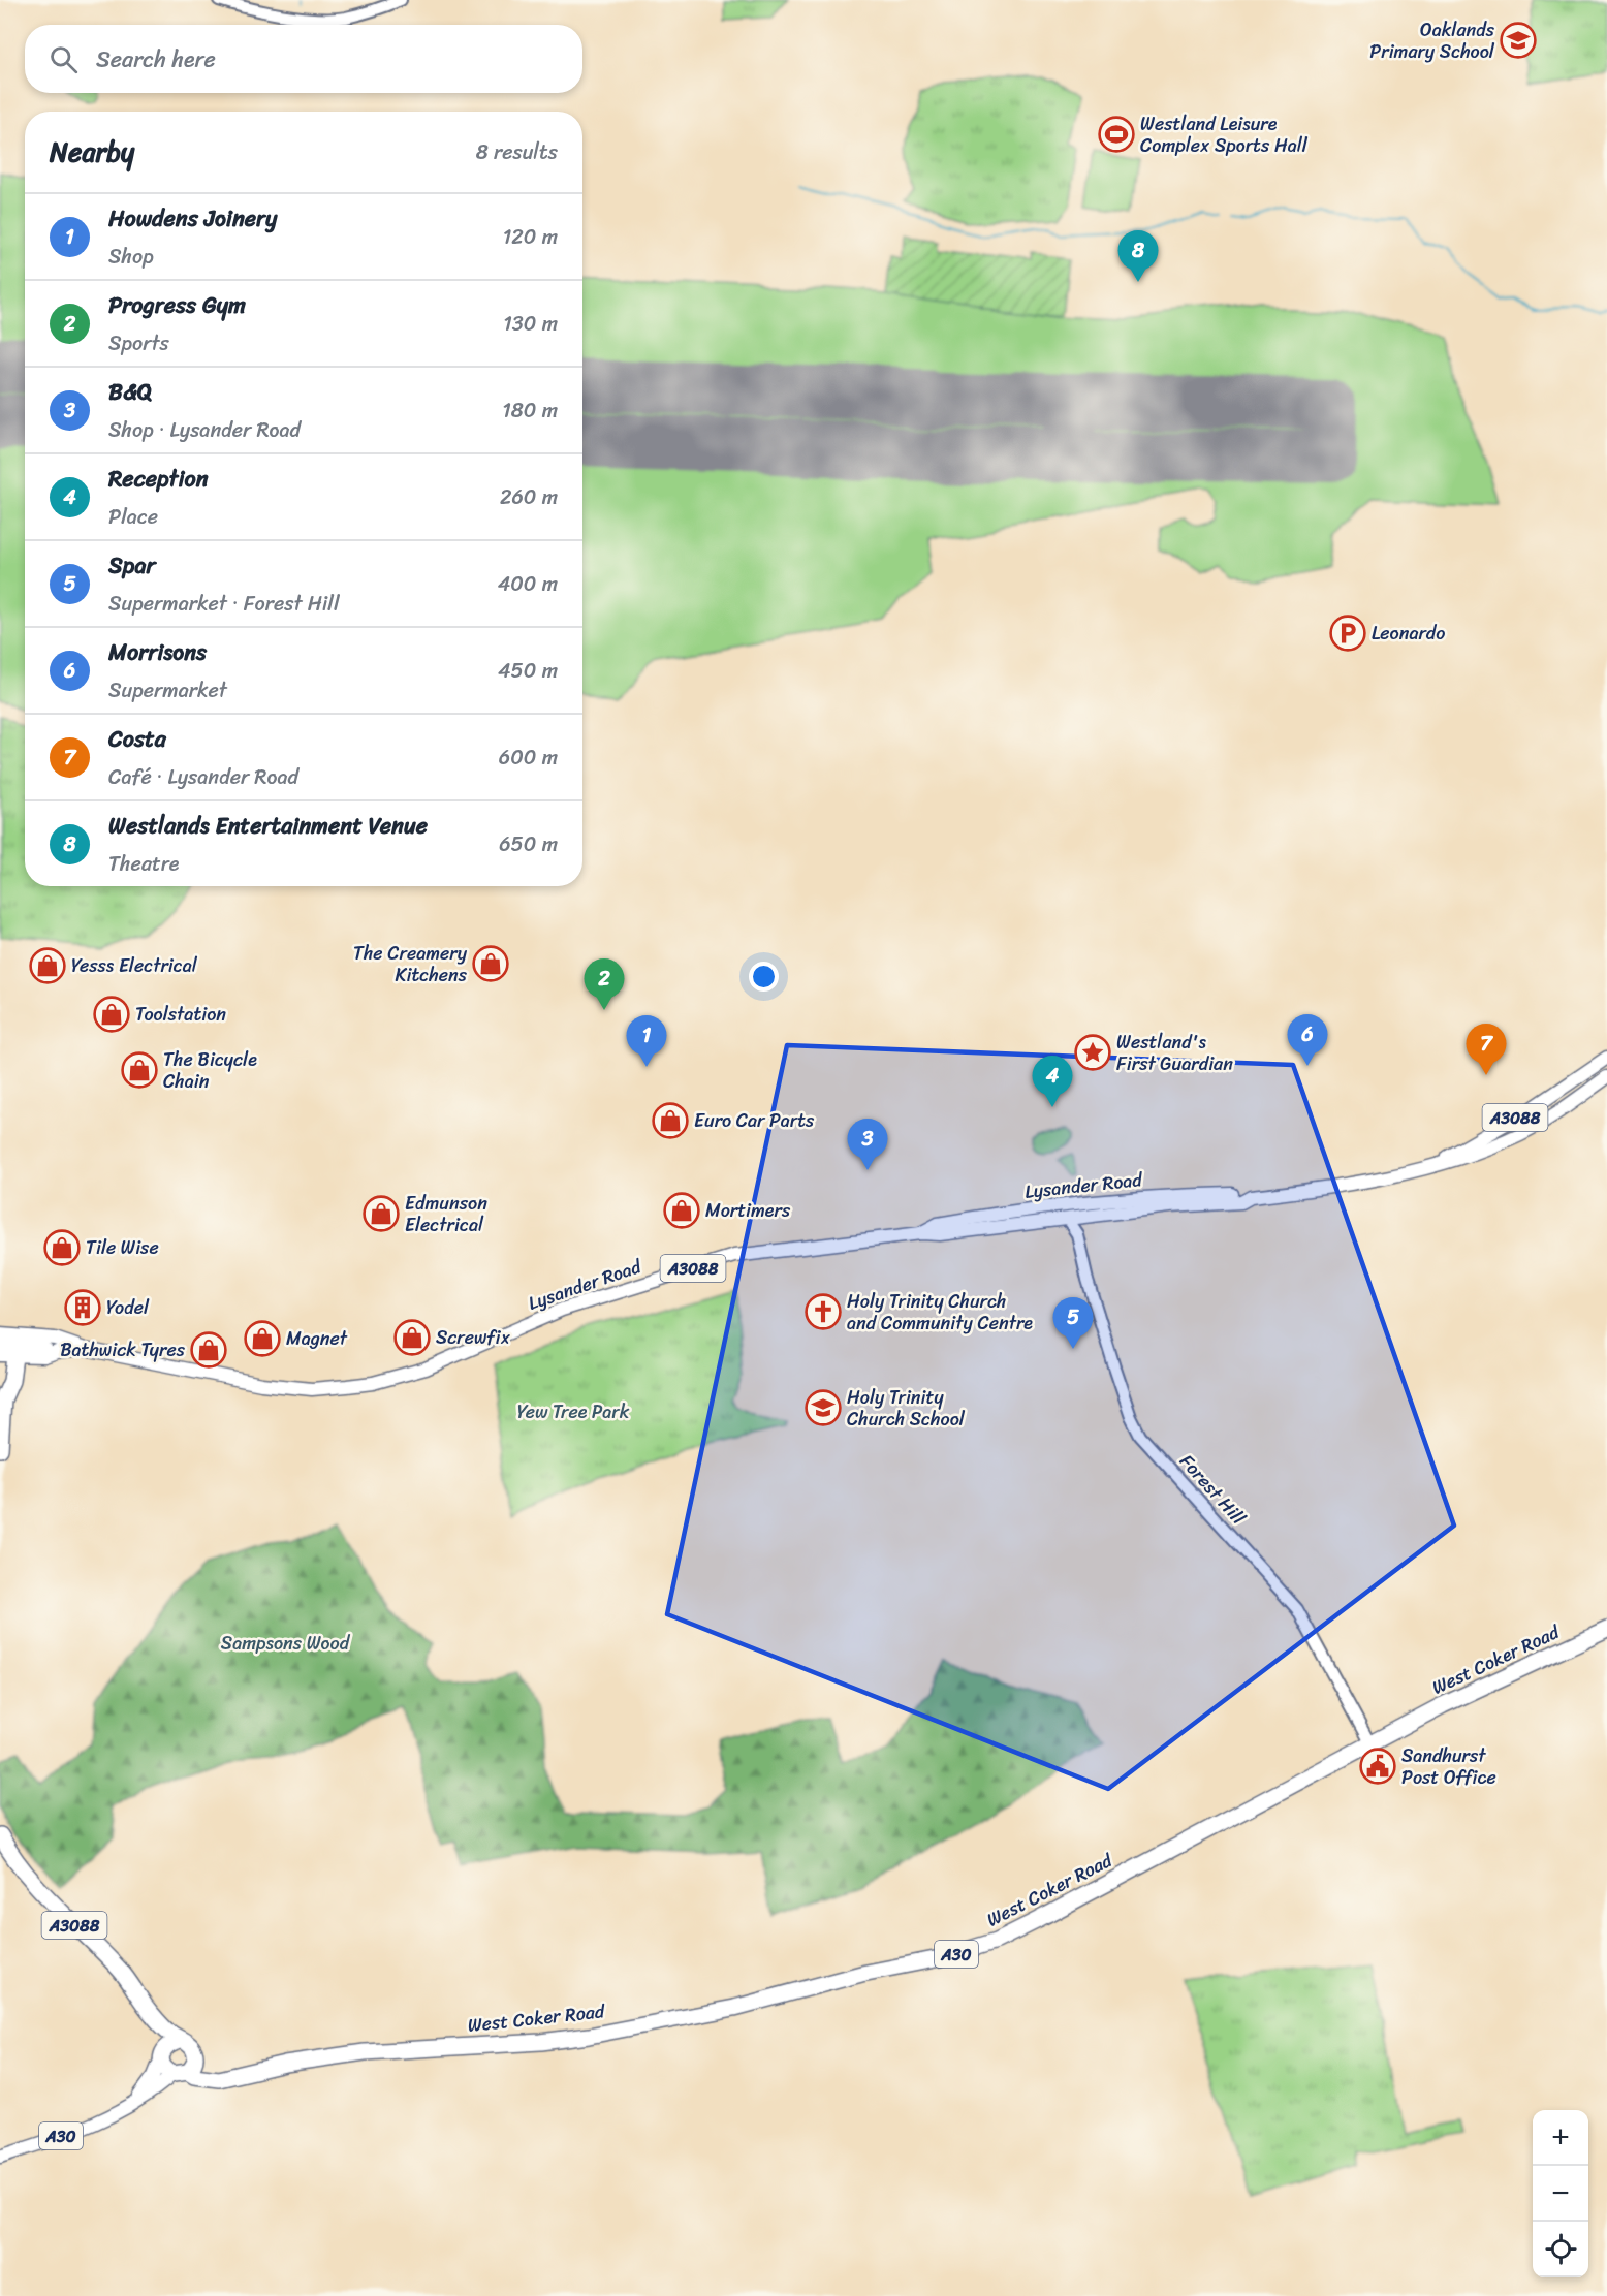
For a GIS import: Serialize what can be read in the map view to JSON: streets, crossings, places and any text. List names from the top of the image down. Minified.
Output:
{"streets":{"highway":["A3088","West Coker Road","A30"],"main road":["Lysander Road"],"street":["Forest Hill"]},"crossings":[["Lysander Road","Forest Hill"],["Forest Hill","West Coker Road"],["West Coker Road","A30"]],"parks":["Yew Tree Park","Sampsons Wood"],"places":{"school or university":["Oaklands Primary School","Holy Trinity Church School"],"sports":["Westland Leisure Complex Sports Hall"],"parking":["Leonardo"],"shop":["The Creamery Kitchens","Yesss Electrical","Toolstation","The Bicycle Chain","Euro Car Parts","Mortimers","Edmunson Electrical","Tile Wise","Screwfix","Magnet","Bathwick Tyres"],"place":["Westland's First Guardian"],"building":["Yodel"],"church":["Holy Trinity Church and Community Centre"],"public building":["Sandhurst Post Office"]},"page":{"search":"Search here","heading":["Nearby","8 results"],"list":[{"mark":"1","name":"Howdens Joinery","note":"Shop","value":"120 m"},{"mark":"2","name":"Progress Gym","note":"Sports","value":"130 m"},{"mark":"3","name":"B&Q","note":"Shop · Lysander Road","value":"180 m"},{"mark":"4","name":"Reception","note":"Place","value":"260 m"},{"mark":"5","name":"Spar","note":"Supermarket · Forest Hill","value":"400 m"},{"mark":"6","name":"Morrisons","note":"Supermarket","value":"450 m"},{"mark":"7","name":"Costa","note":"Café · Lysander Road","value":"600 m"},{"mark":"8","name":"Westlands Entertainment Venue","note":"Theatre","value":"650 m"}],"pins":["8","2","6","1","7","4","3","5"],"map_buttons":["+","−"]}}
